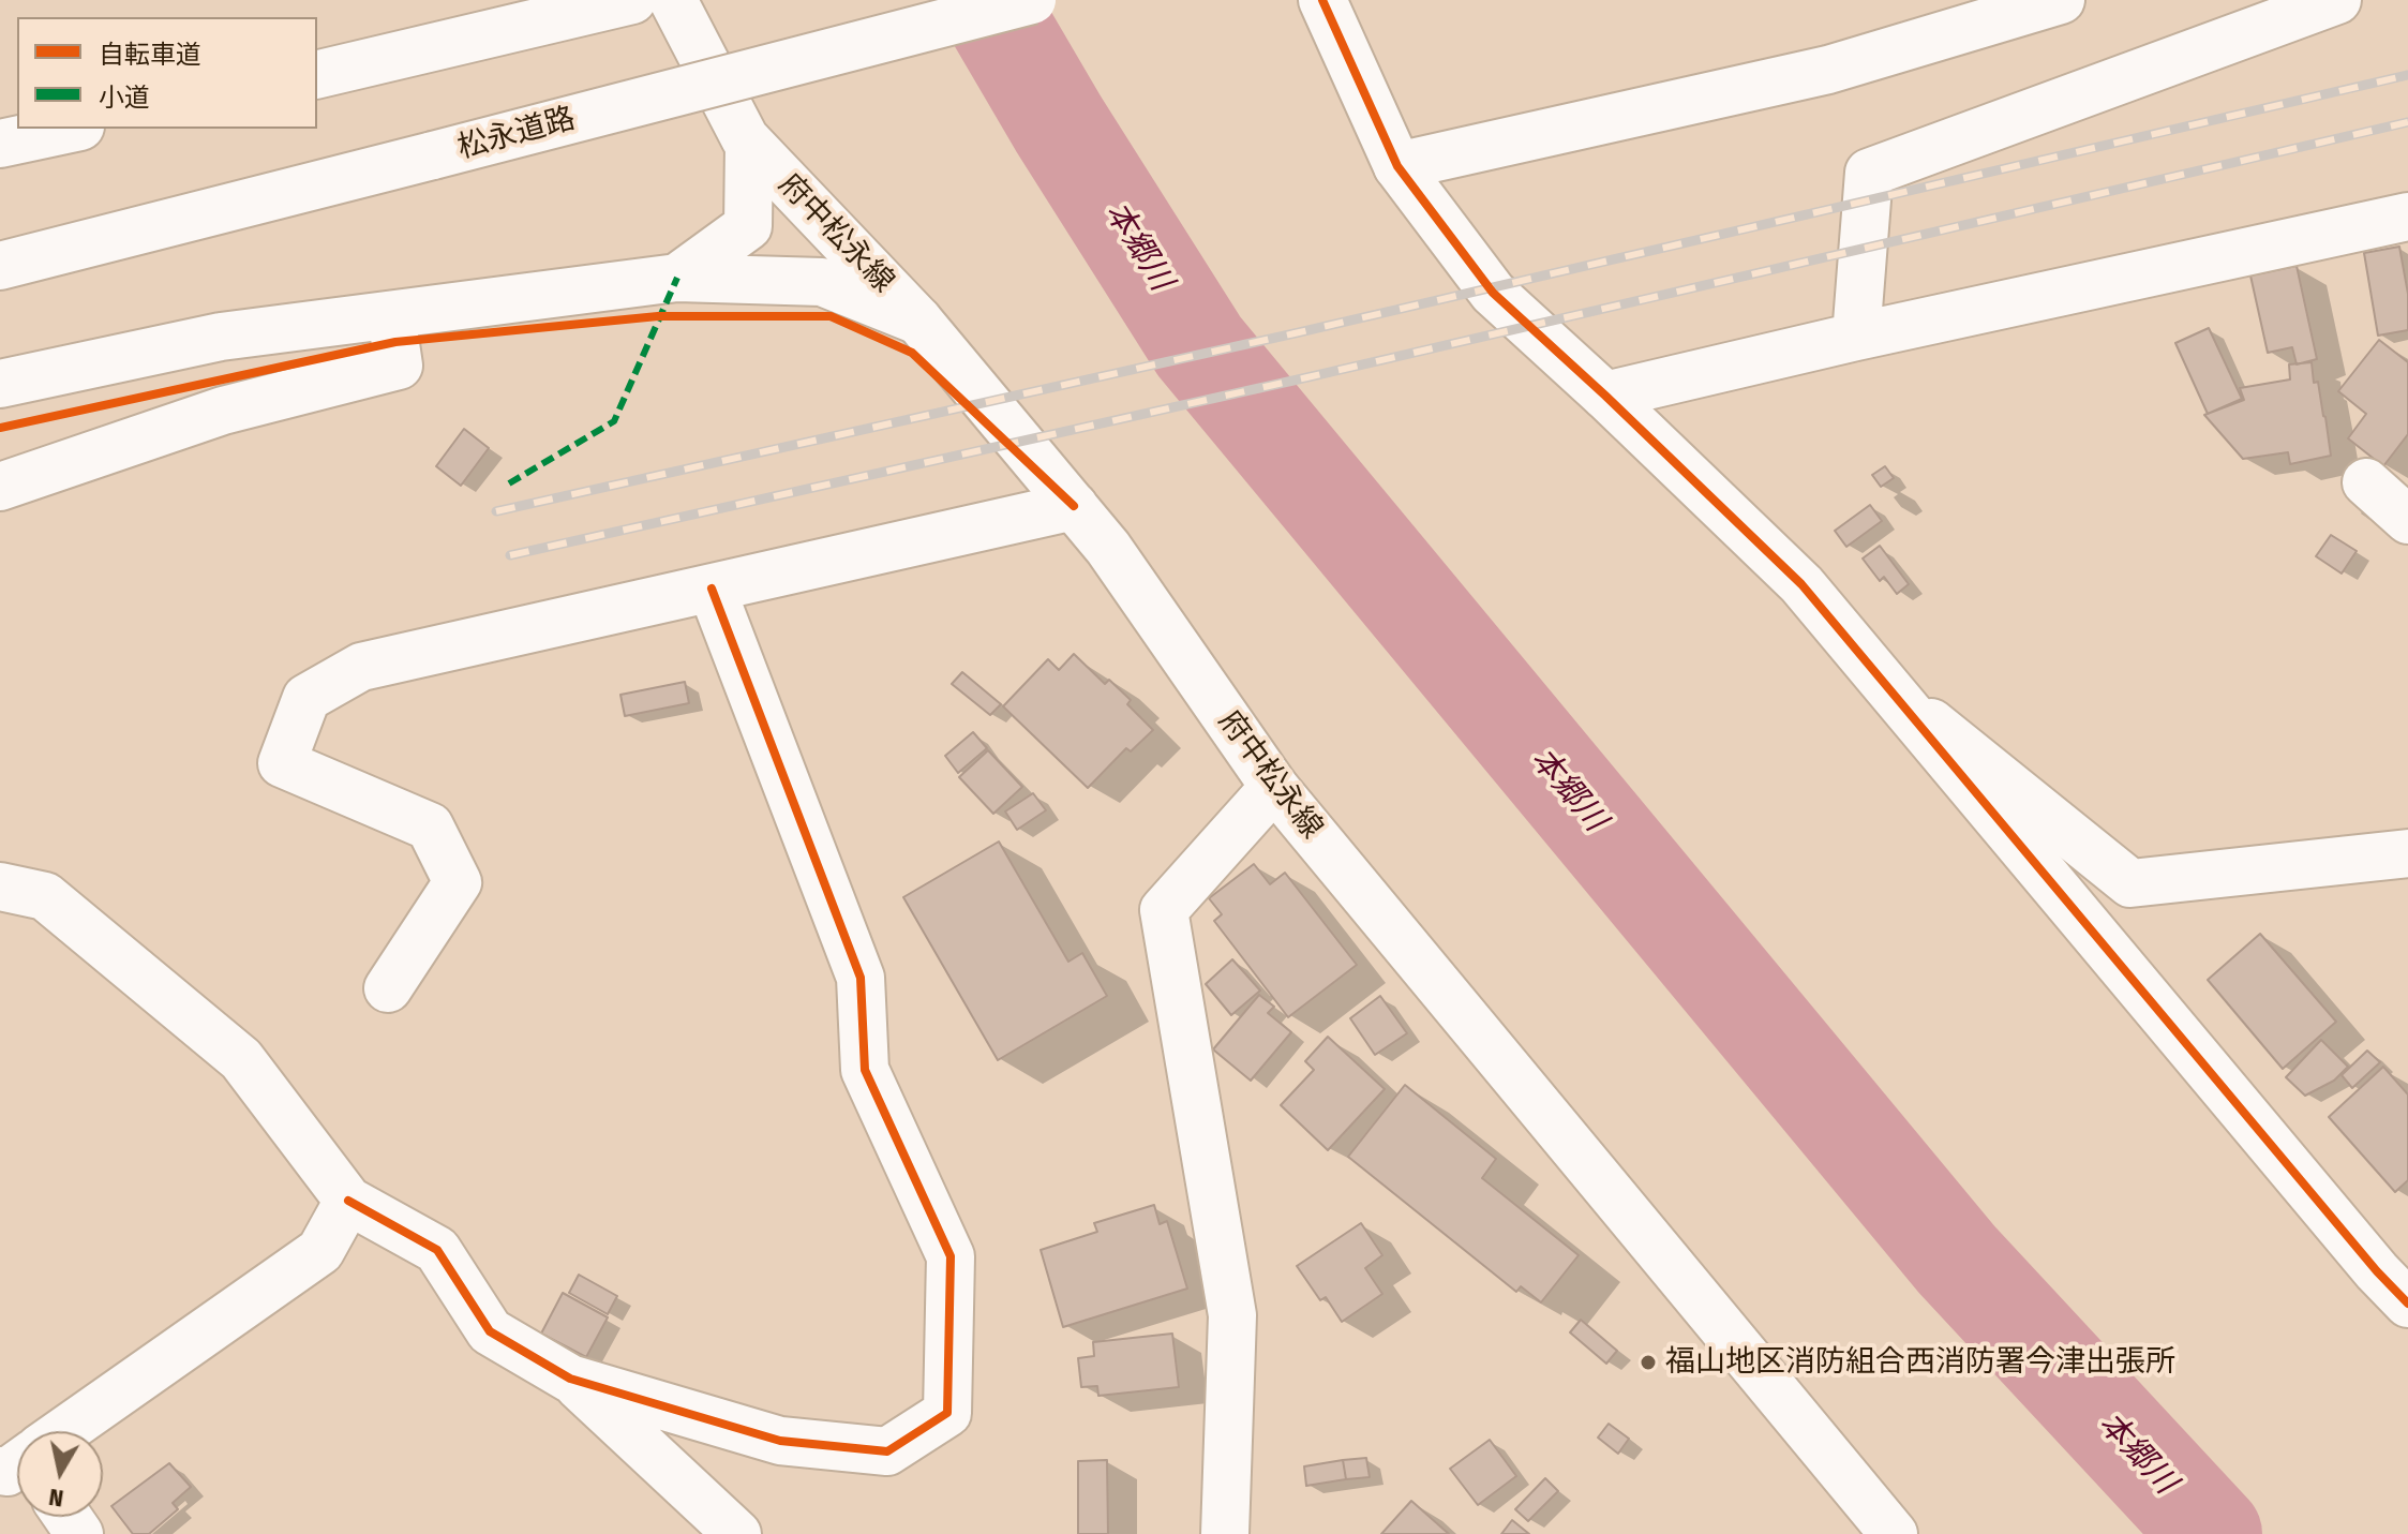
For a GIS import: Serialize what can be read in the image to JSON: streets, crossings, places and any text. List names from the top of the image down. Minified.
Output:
{"streets":{"main road":["松永道路","府中松永線"]},"water":["本郷川"],"places":["福山地区消防組合西消防署今津出張所"],"legend":["自転車道","小道"],"north":"bottom"}
